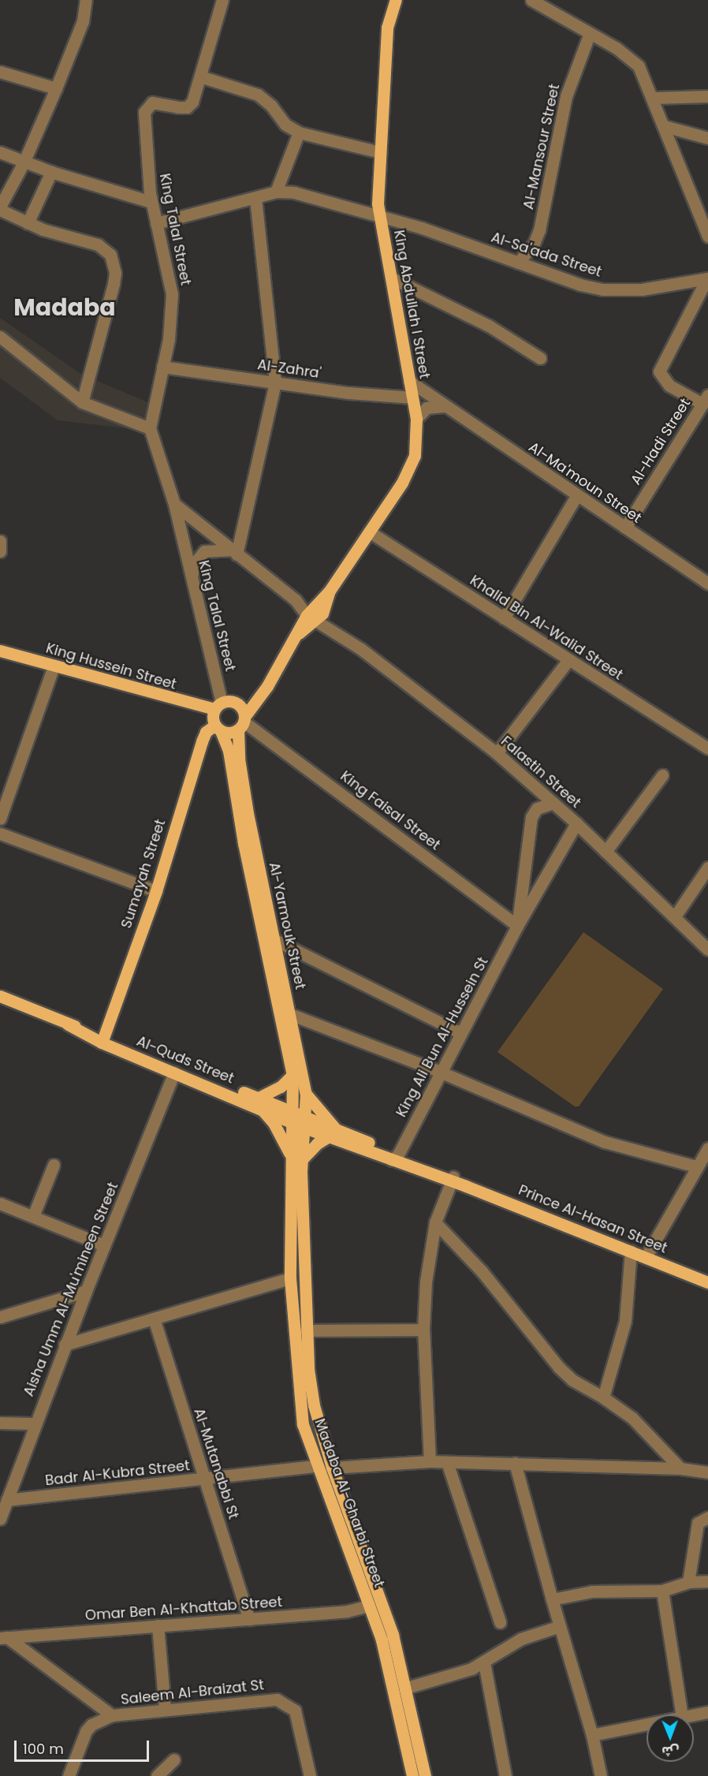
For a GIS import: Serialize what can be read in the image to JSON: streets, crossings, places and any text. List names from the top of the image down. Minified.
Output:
{"streets":{"main road":["King Abdullah I Street","King Hussein Street","Sumayah Street","Al-Yarmouk Street","Al-Quds Street","Prince Al-Hasan Street","Madaba Al-Gharbi Street"],"street":["Al-Mansour Street","King Talal Street","Al-Sa'ada Street","Al-Zahra'","Al-Hadi Street","Al-Ma'moun Street","Khalid Bin Al-Walid Street","Falastin Street","King Faisal Street","King Ali Bun Al-Hussein St","Aisha Umm Al-Mu'mineen Street","Al-Mutanabbi St","Badr Al-Kubra Street","Omar Ben Al-Khattab Street","Saleem Al-Braizat St"]},"crossings":[["Al-Mansour Street","Al-Sa'ada Street"],["King Talal Street","Al-Zahra'"],["King Talal Street","King Hussein Street"],["King Talal Street","Falastin Street"],["Al-Sa'ada Street","King Abdullah I Street"],["King Abdullah I Street","Al-Zahra'"],["King Abdullah I Street","Al-Ma'moun Street"],["King Abdullah I Street","Khalid Bin Al-Walid Street"],["King Abdullah I Street","Falastin Street"],["Al-Hadi Street","Al-Ma'moun Street"],["King Hussein Street","King Faisal Street"],["King Hussein Street","Al-Yarmouk Street"],["Falastin Street","King Ali Bun Al-Hussein St"],["King Faisal Street","Al-Yarmouk Street"],["King Faisal Street","King Ali Bun Al-Hussein St"],["Sumayah Street","Al-Yarmouk Street"],["Sumayah Street","Al-Quds Street"],["Al-Yarmouk Street","Al-Quds Street"],["Al-Yarmouk Street","Prince Al-Hasan Street"],["Al-Yarmouk Street","Madaba Al-Gharbi Street"],["King Ali Bun Al-Hussein St","Prince Al-Hasan Street"],["Al-Quds Street","Prince Al-Hasan Street"],["Al-Quds Street","Aisha Umm Al-Mu'mineen Street"],["Al-Quds Street","Madaba Al-Gharbi Street"],["Prince Al-Hasan Street","Madaba Al-Gharbi Street"],["Aisha Umm Al-Mu'mineen Street","Badr Al-Kubra Street"],["Al-Mutanabbi St","Badr Al-Kubra Street"],["Al-Mutanabbi St","Omar Ben Al-Khattab Street"],["Badr Al-Kubra Street","Madaba Al-Gharbi Street"],["Madaba Al-Gharbi Street","Omar Ben Al-Khattab Street"]],"districts":["Madaba"],"scale_bar":"100 m","north":"bottom"}
